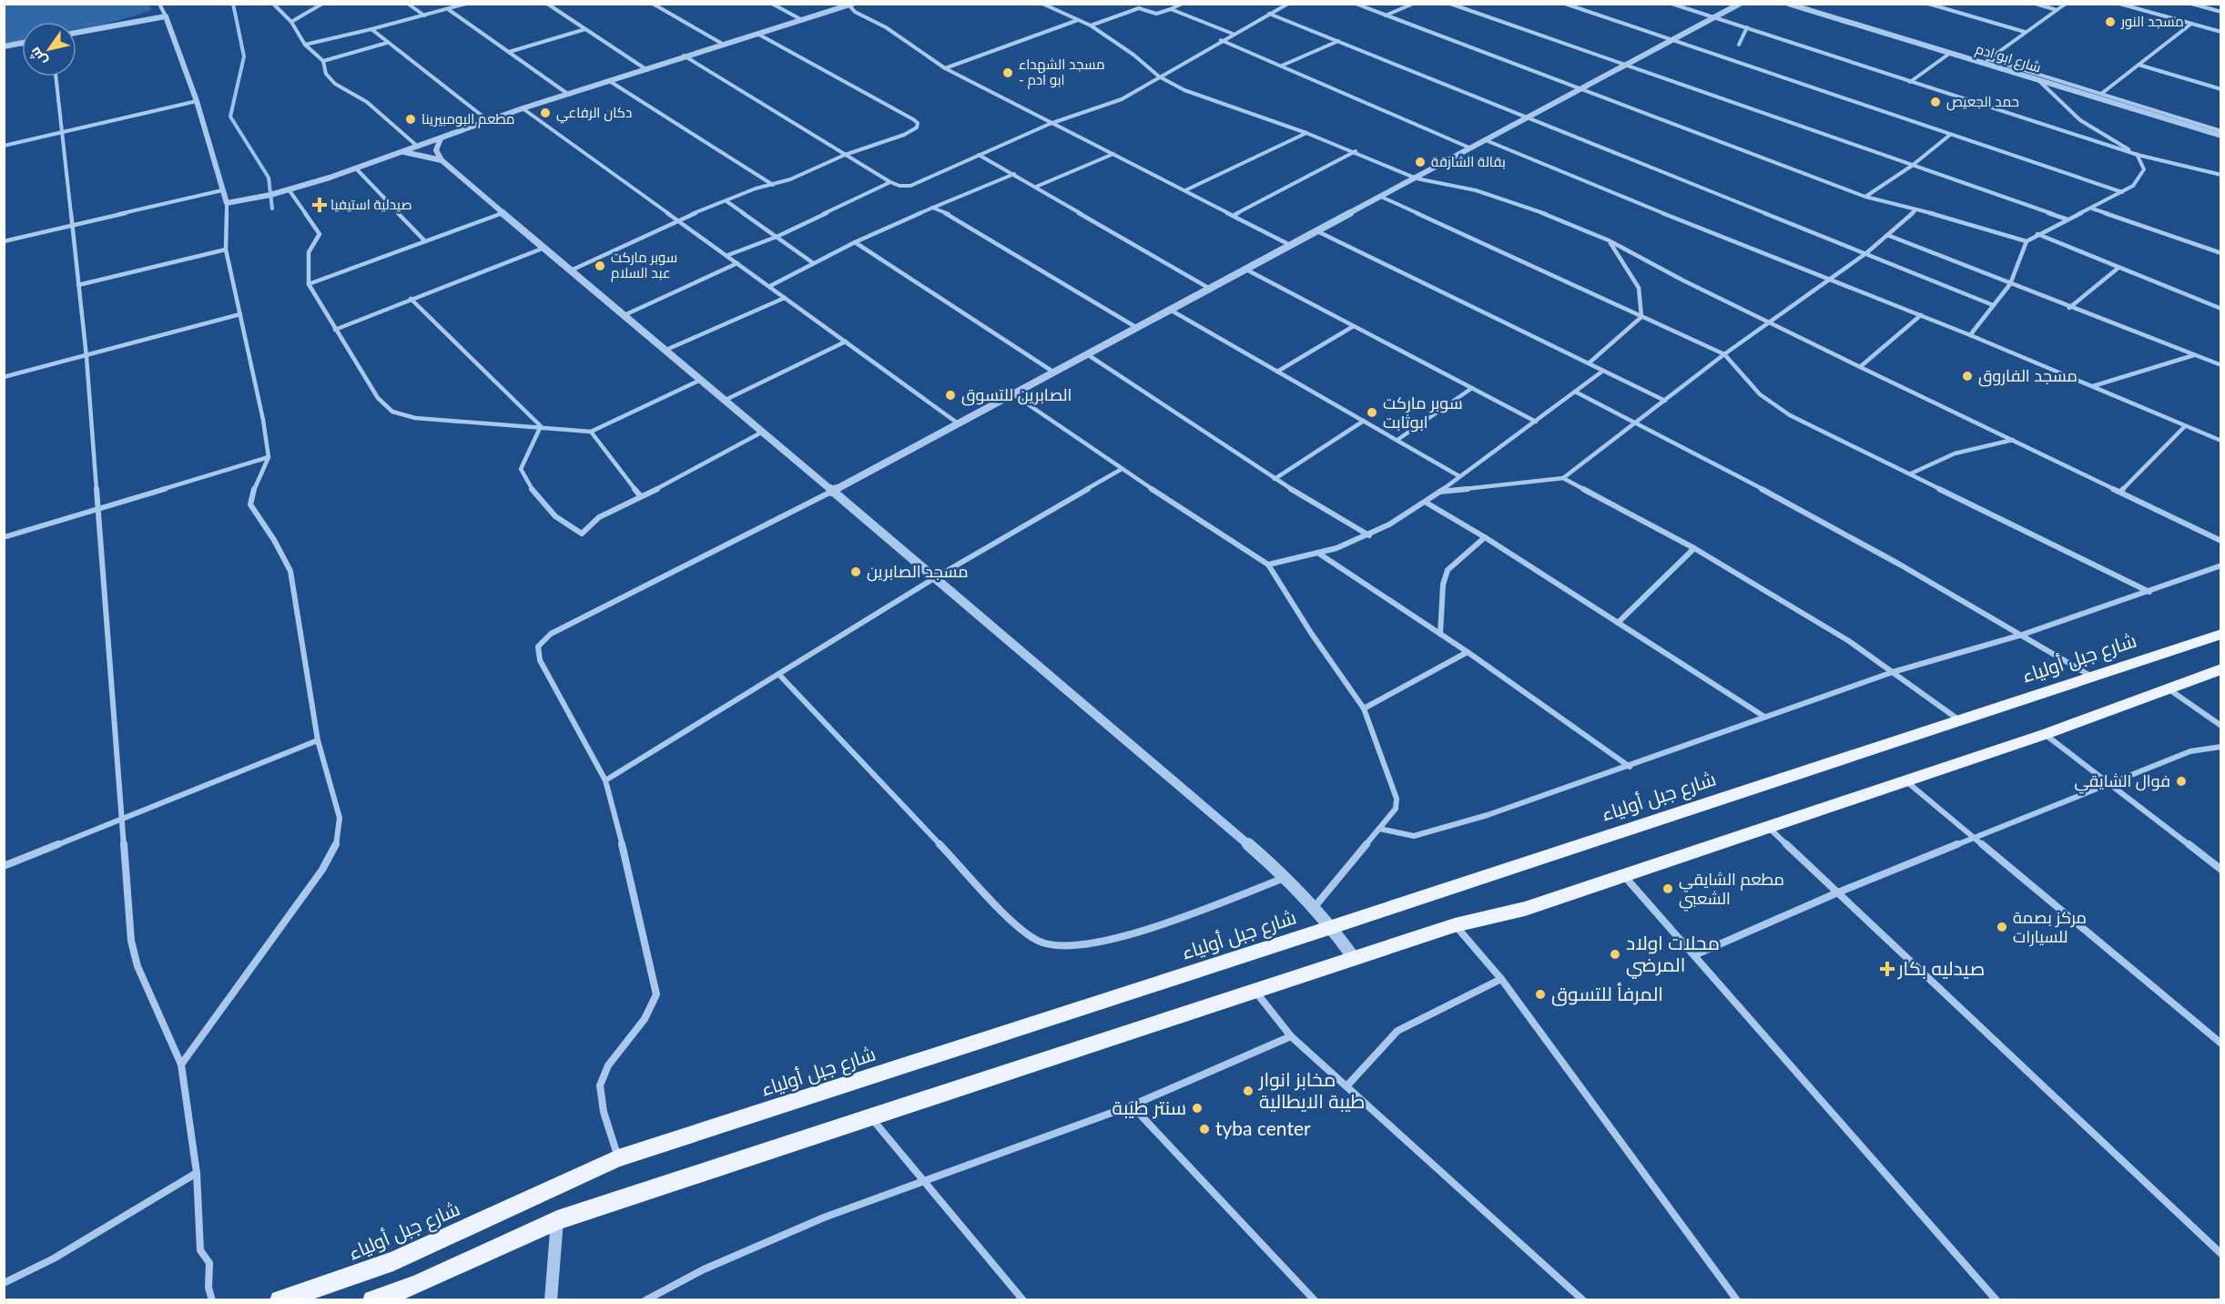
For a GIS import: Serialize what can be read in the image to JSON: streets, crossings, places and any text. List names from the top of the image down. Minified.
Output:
{"streets":{"main road":["شارع جبل أولياء"],"street":["شارع ابو ادم"]},"places":{"other":["مسجد النور","مسجد الشهداء - ابو ادم","حمد الجعيص","دكان الرفاعي","مطعم البومبيرينا","بقالة الشارقة","سوبر ماركت عبد السلام","مسجد الفاروق","الصابرين للتسوق","سوبر ماركت ابوثابت","مسجد الصابرين","فوال الشايقي","مطعم الشايقي الشعبي","مركز بصمة للسيارات","محلات اولاد المرضي","المرفأ للتسوق","مخابز انوار طيبة الايطالية","سنتر طيبة","tyba center"],"health":["صيدلية استيفيا","صيدليه بكار"]},"north":"bottom left"}
